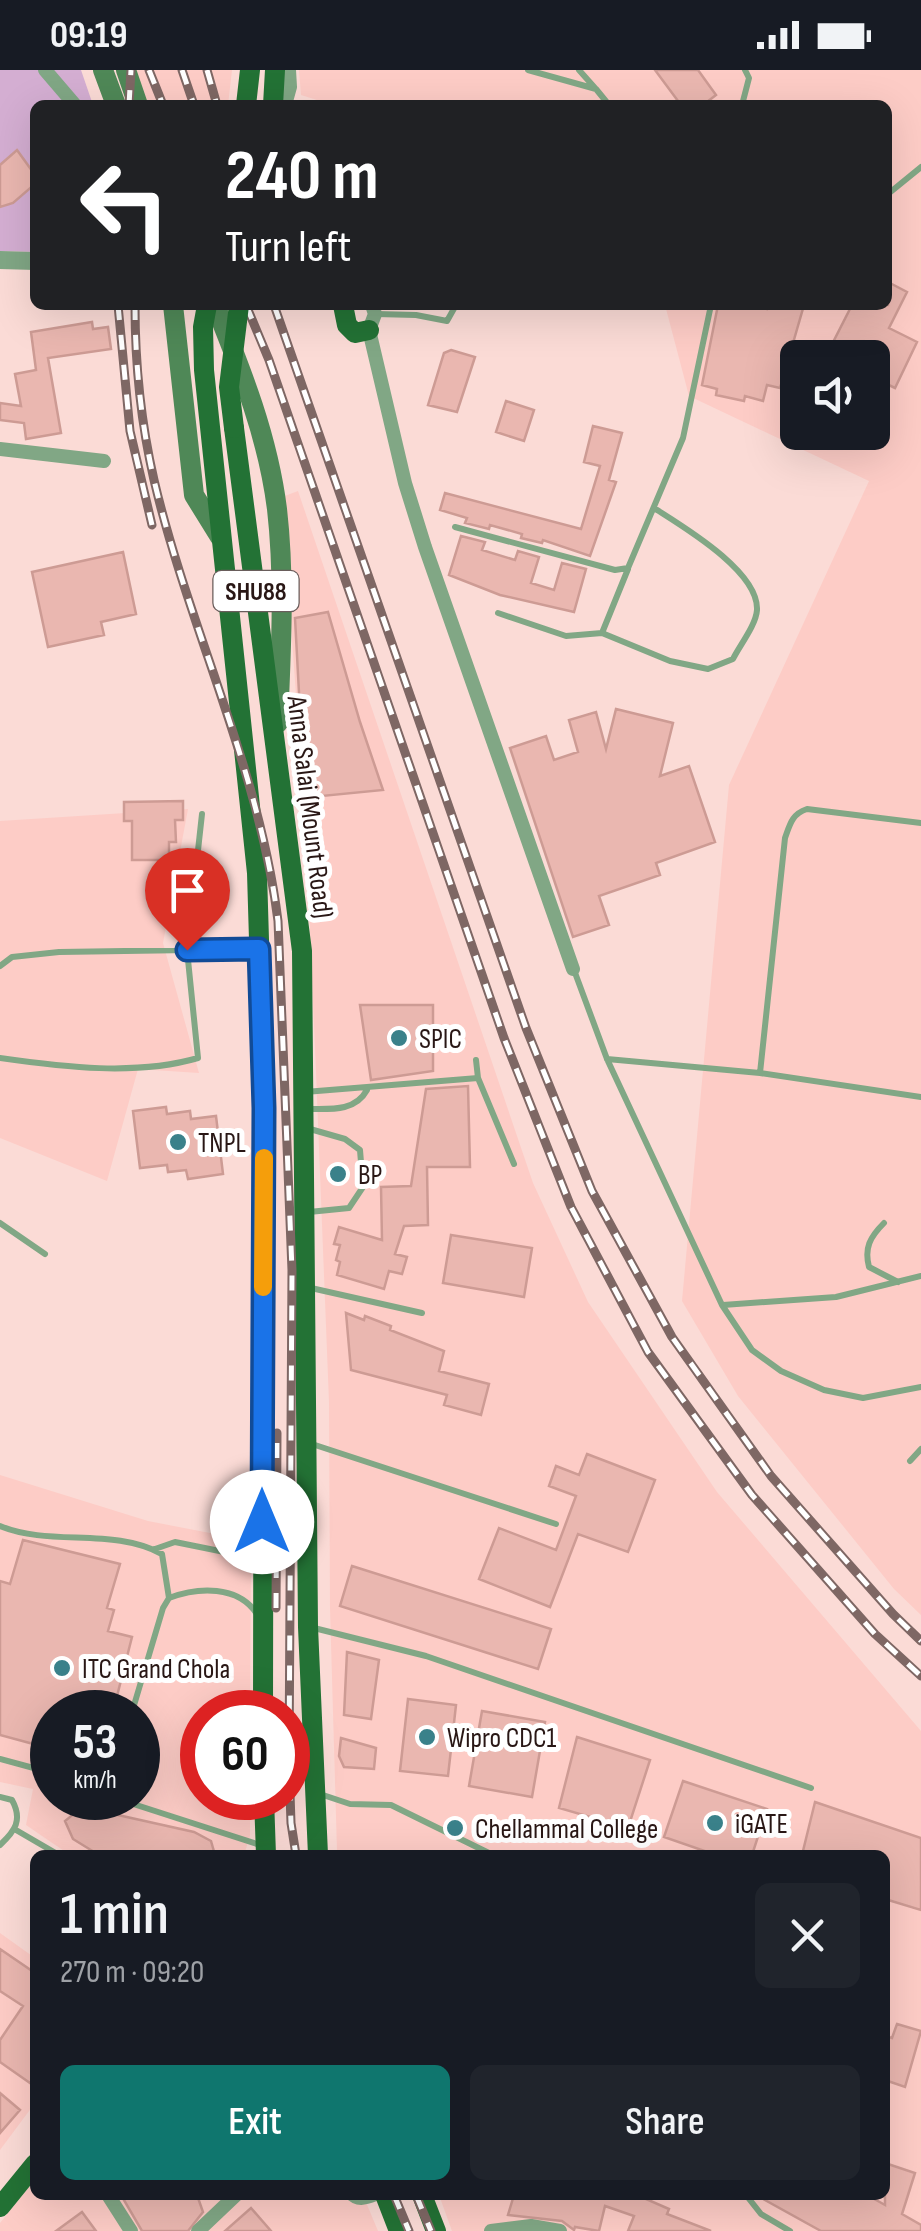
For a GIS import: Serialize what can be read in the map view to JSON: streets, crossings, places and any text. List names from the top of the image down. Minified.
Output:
{"streets":{"main road":["SHU88","Anna Salai (Mount Road)"]},"places":["SPIC","TNPL","BP","ITC Grand Chola","Wipro CDC1","iGATE","Chellammal College"],"page":{"status":"09:19","turn":["240 m","Turn left"],"speed":"53 km/h","limit":"60","heading":["1 min","270 m · 09:20"],"buttons":["Exit","Share"]}}
